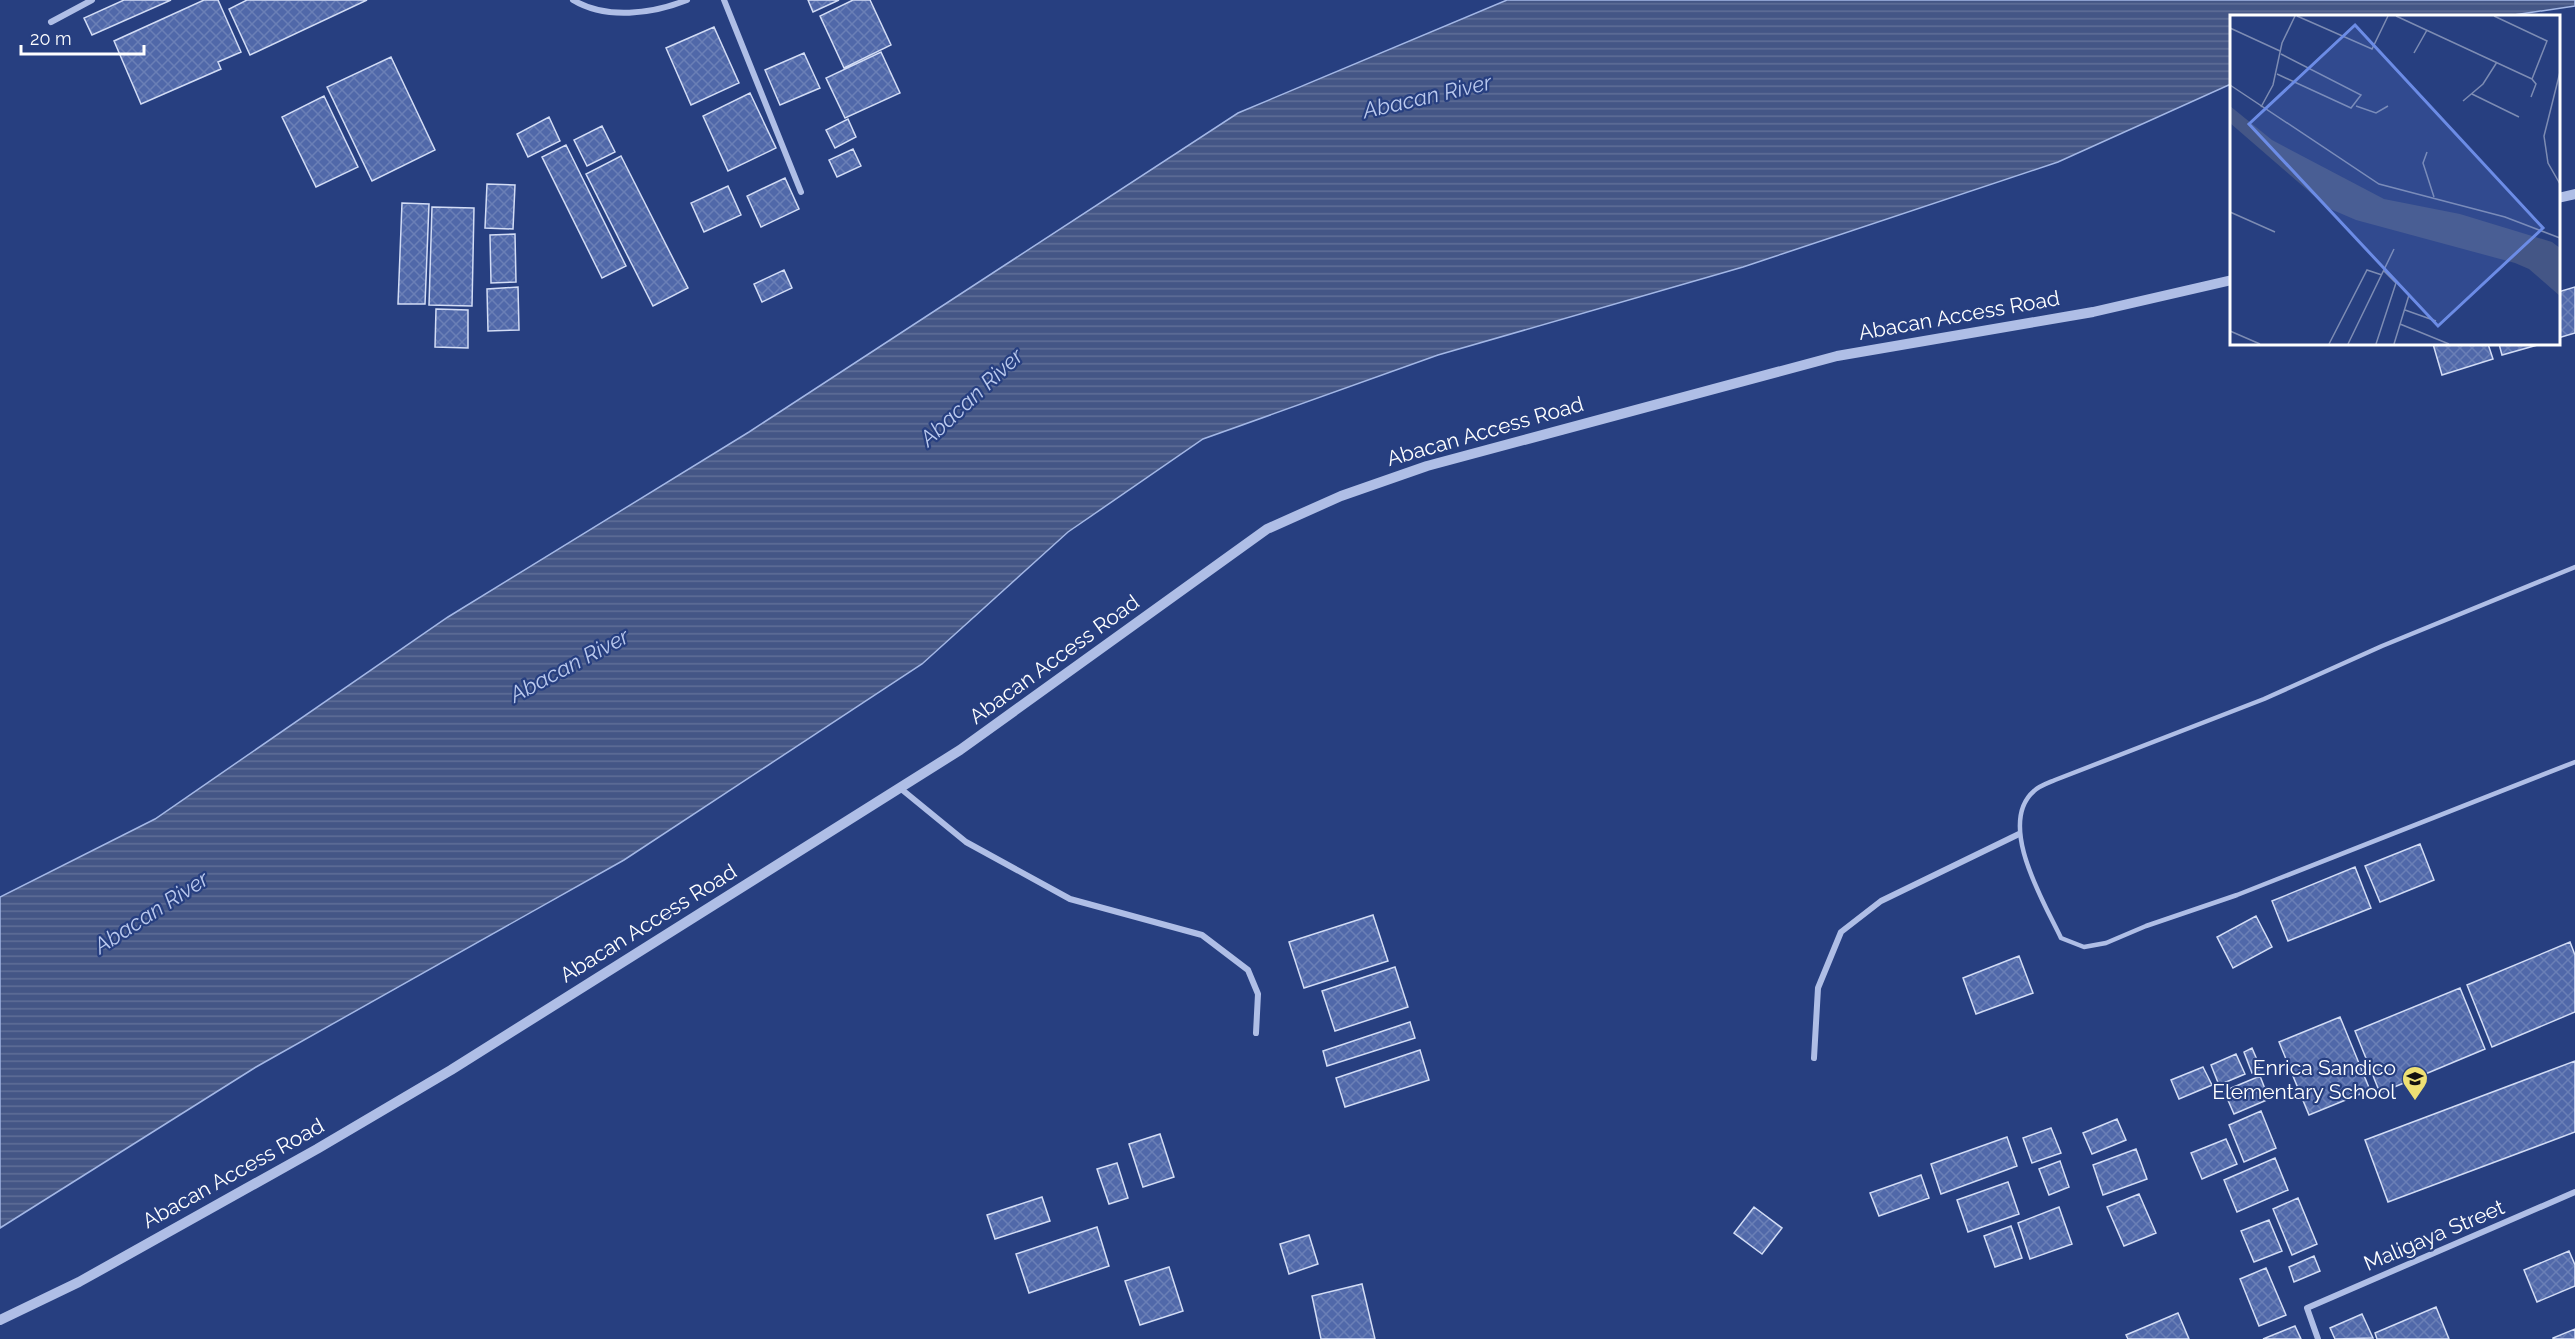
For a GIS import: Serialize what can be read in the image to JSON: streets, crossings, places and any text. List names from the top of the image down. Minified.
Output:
{"streets":{"street":["Abacan Access Road","Maligaya Street"]},"water":["Abacan River"],"places":{"school or university":["Enrica Sandico Elementary School"]},"scale_bar":"20 m"}
